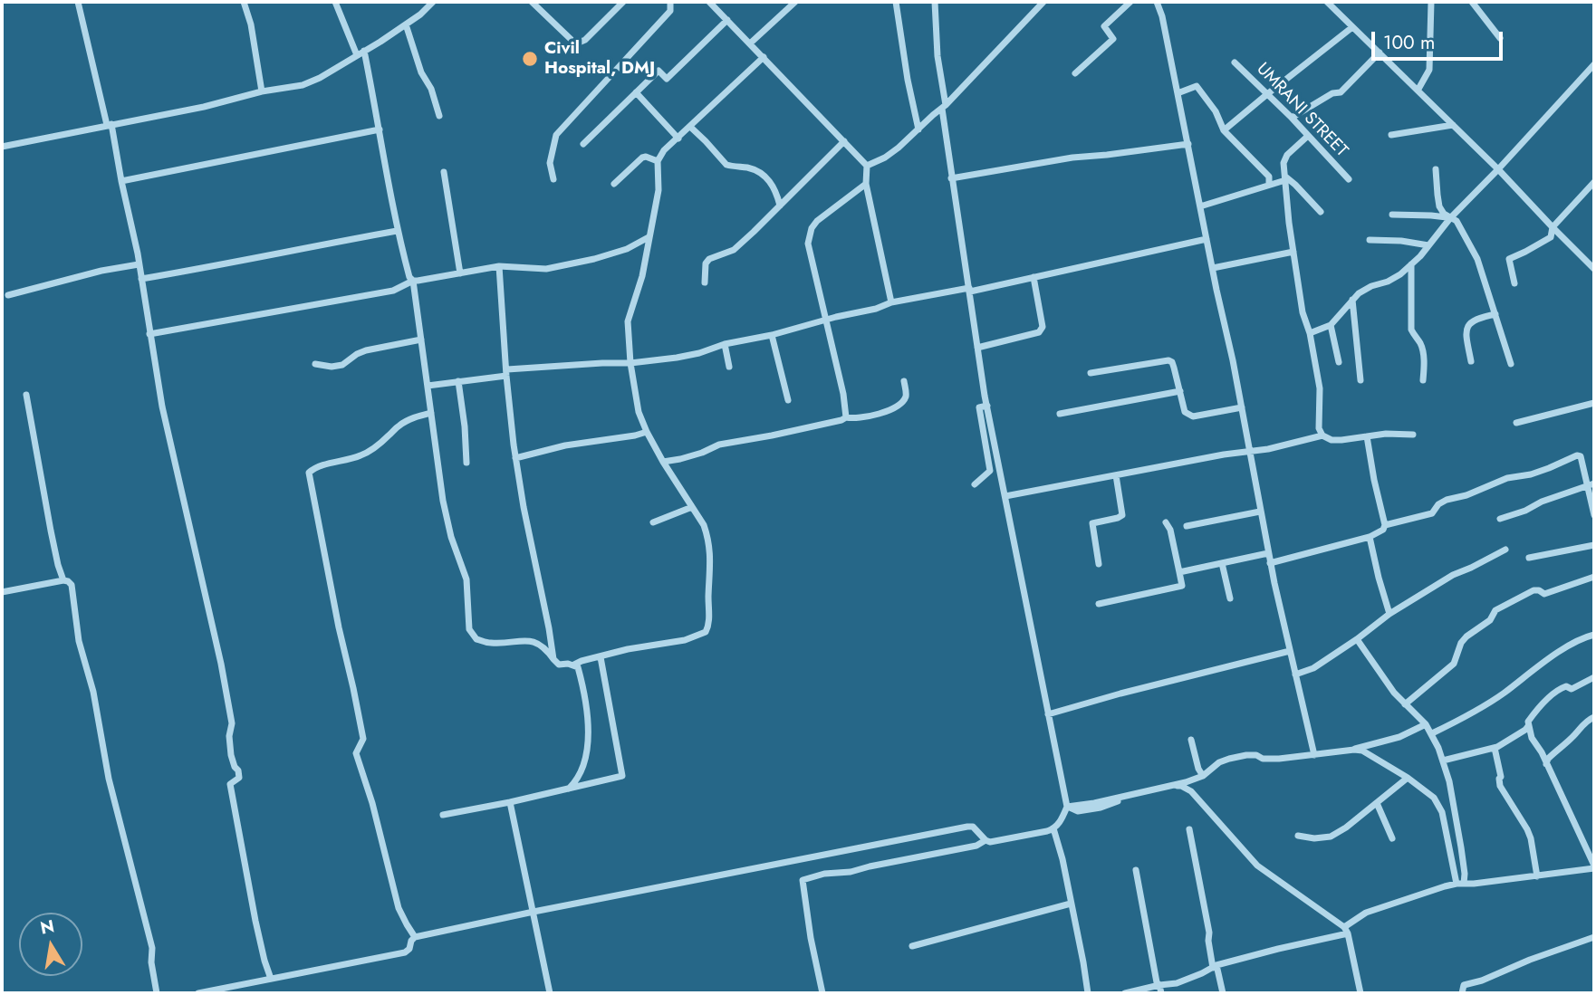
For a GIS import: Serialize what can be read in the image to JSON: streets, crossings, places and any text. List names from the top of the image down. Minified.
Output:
{"streets":{"street":["UMRANI STREET"]},"places":["Civil Hospital, DMJ"],"scale_bar":"100 m","north":"top"}
